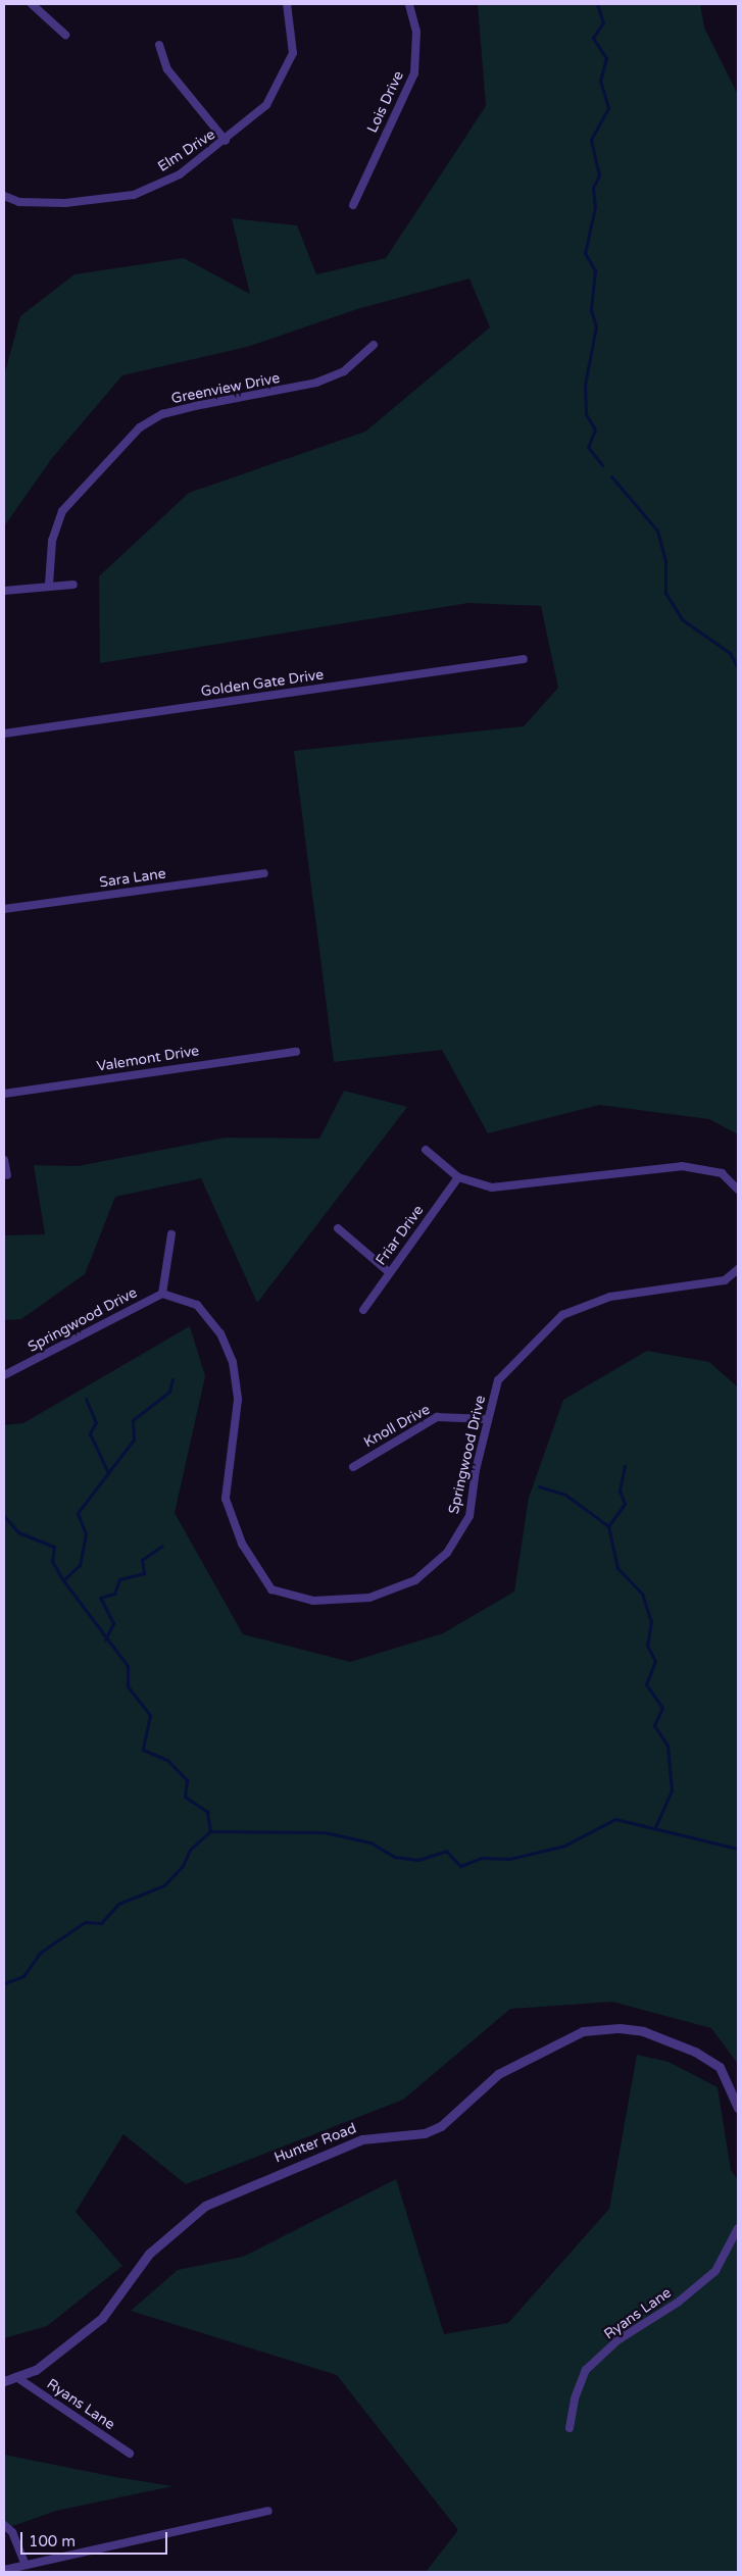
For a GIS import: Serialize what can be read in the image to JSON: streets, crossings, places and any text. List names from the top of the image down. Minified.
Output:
{"streets":{"street":["Lois Drive","Elm Drive","Greenview Drive","Golden Gate Drive","Sara Lane","Valemont Drive","Friar Drive","Springwood Drive","Knoll Drive","Hunter Road","Ryans Lane"]},"crossings":[["Springwood Drive","Knoll Drive"],["Hunter Road","Ryans Lane"]],"scale_bar":"100 m"}
